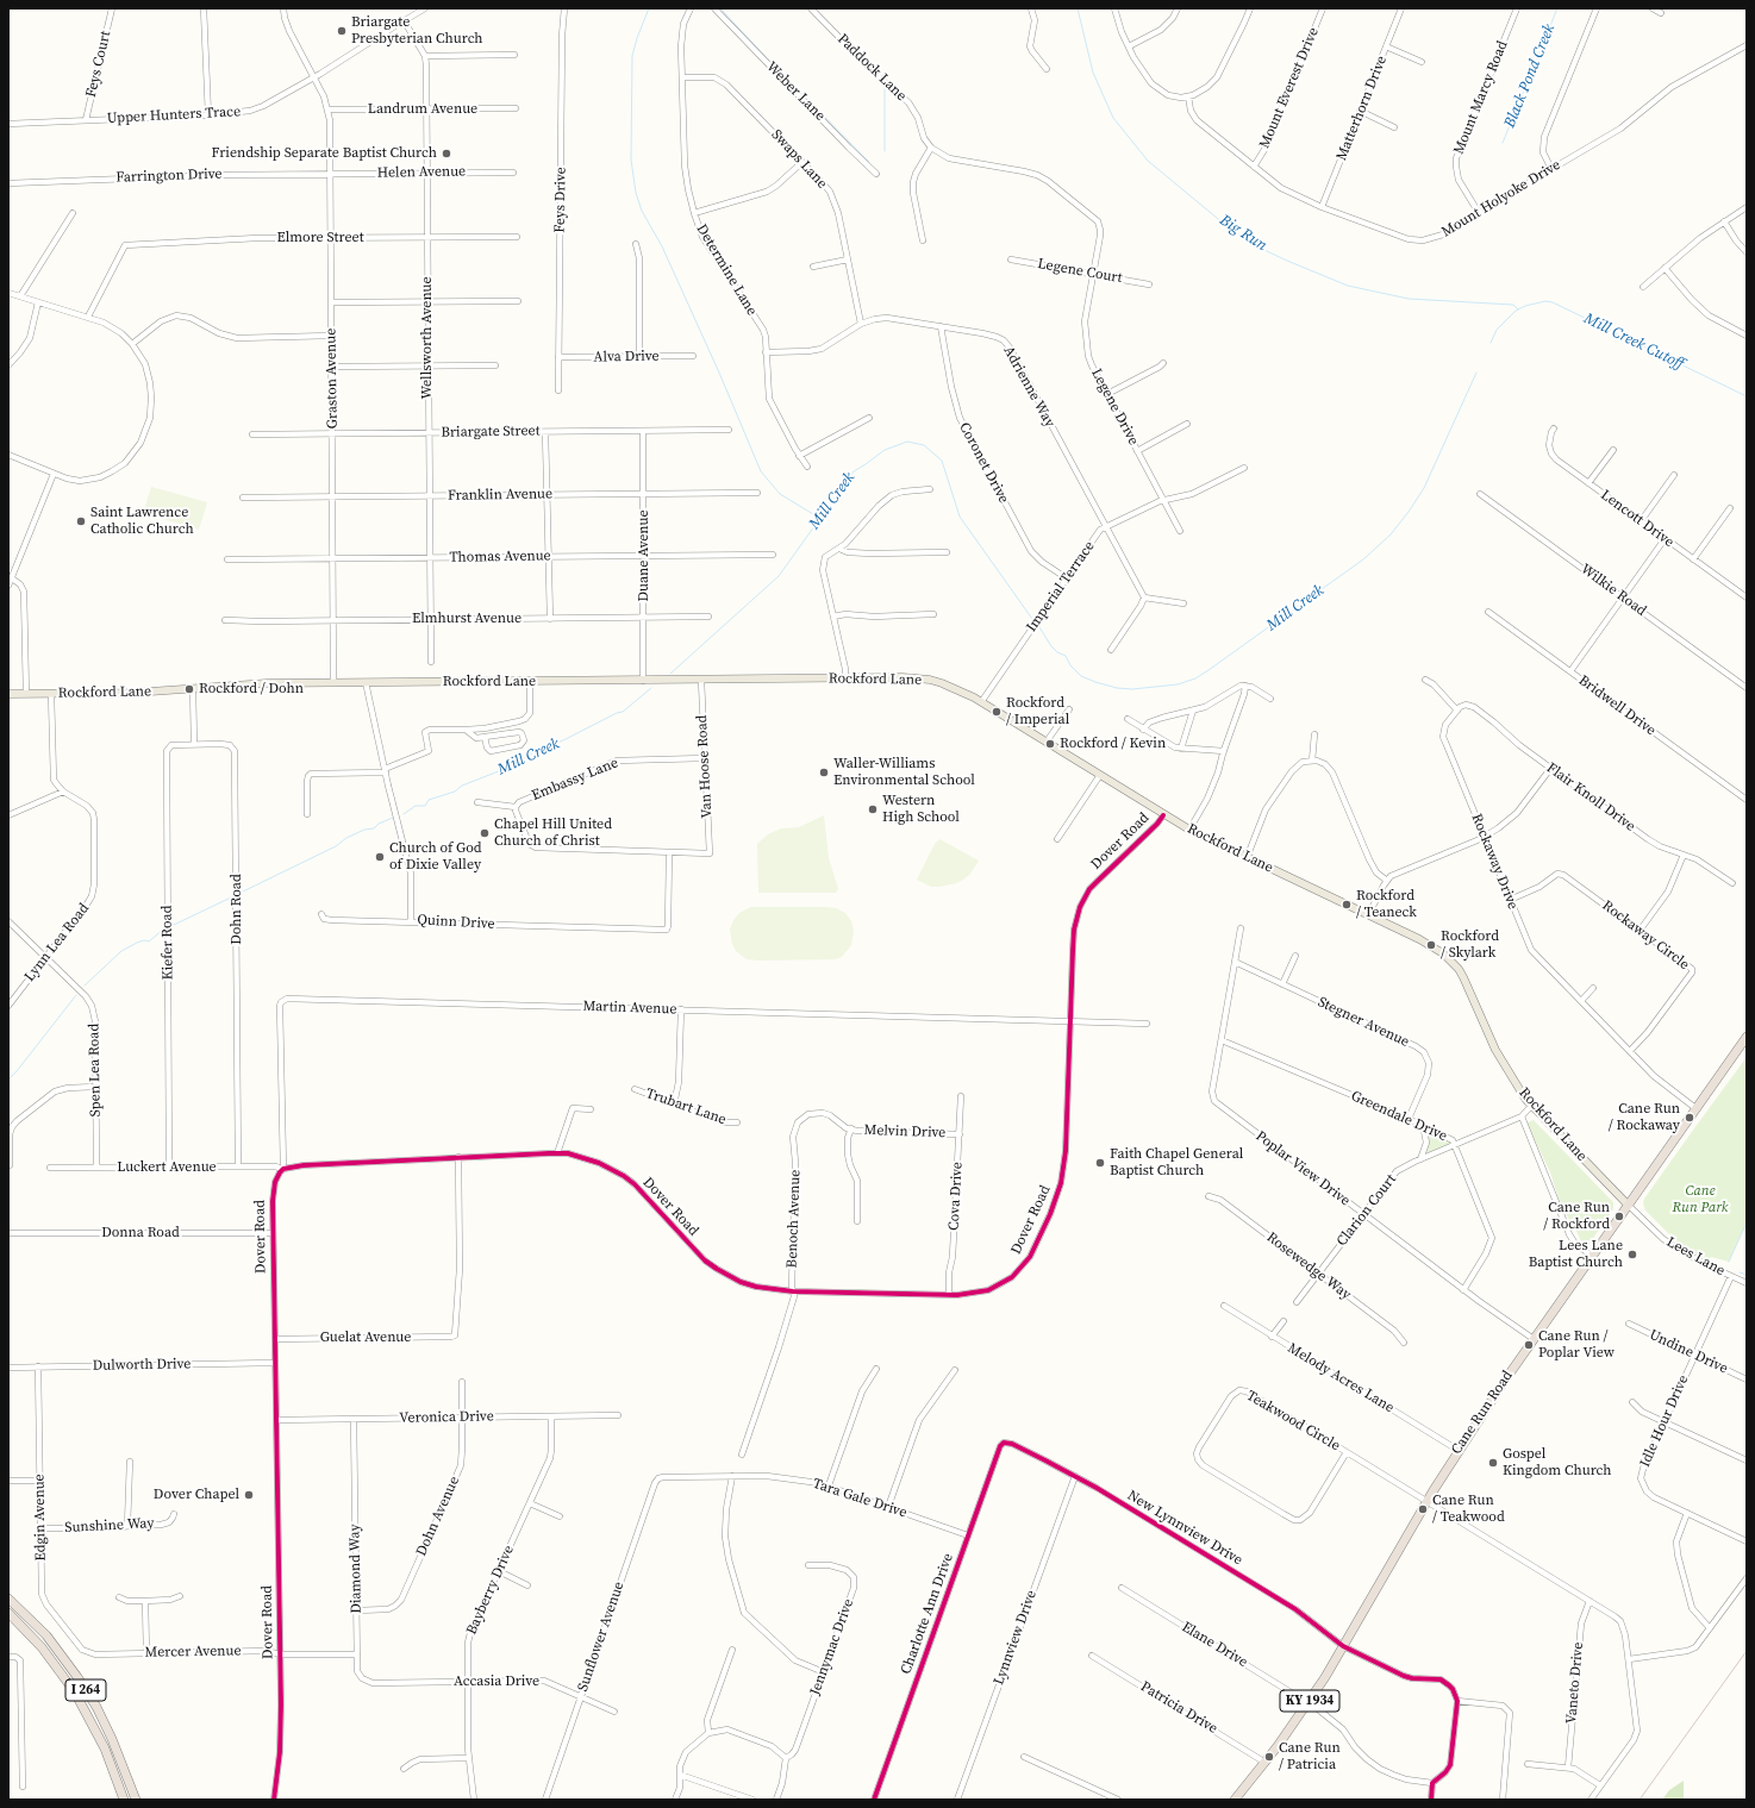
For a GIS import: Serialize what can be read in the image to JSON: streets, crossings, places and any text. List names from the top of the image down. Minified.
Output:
{"streets":{"highway":["Cane Run Road","I 264","KY 1934"],"main road":["Rockford Lane"],"street":["Feys Court","Paddock Lane","Mount Everest Drive","Weber Lane","Mount Marcy Road","Matterhorn Drive","Landrum Avenue","Upper Hunters Trace","Swaps Lane","Helen Avenue","Farrington Drive","Mount Holyoke Drive","Feys Drive","Elmore Street","Determine Lane","Legene Court","Wellsworth Avenue","Alva Drive","Graston Avenue","Adrienne Way","Legene Drive","Briargate Street","Coronet Drive","Franklin Avenue","Lencott Drive","Duane Avenue","Thomas Avenue","Imperial Terrace","Wilkie Road","Elmhurst Avenue","Bridwell Drive","Van Hoose Road","Embassy Lane","Flair Knoll Drive","Dover Road","Rockaway Drive","Dohn Road","Quinn Drive","Rockaway Circle","Lynn Lea Road","Kiefer Road","Martin Avenue","Stegner Avenue","Spen Lea Road","Trubart Lane","Greendale Drive","Melvin Drive","Luckert Avenue","Poplar View Drive","Cova Drive","Clarion Court","Benoch Avenue","Donna Road","Lees Lane","Rosewedge Way","Guelat Avenue","Undine Drive","Dulworth Drive","Melody Acres Lane","Veronica Drive","Teakwood Circle","Idle Hour Drive","Tara Gale Drive","Dohn Avenue","Edgin Avenue","Sunshine Way","New Lynnview Drive","Diamond Way","Bayberry Drive","Charlotte Ann Drive","Sunflower Avenue","Lynnview Drive","Elane Drive","Jennymac Drive","Mercer Avenue","Accasia Drive","Vaneto Drive","Patricia Drive"]},"crossings":[["Feys Court","Upper Hunters Trace"],["Mount Everest Drive","Mount Holyoke Drive"],["Mount Marcy Road","Mount Holyoke Drive"],["Matterhorn Drive","Mount Holyoke Drive"],["Landrum Avenue","Wellsworth Avenue"],["Landrum Avenue","Graston Avenue"],["Upper Hunters Trace","Wellsworth Avenue"],["Upper Hunters Trace","Graston Avenue"],["Swaps Lane","Determine Lane"],["Swaps Lane","Adrienne Way"],["Helen Avenue","Farrington Drive"],["Helen Avenue","Wellsworth Avenue"],["Helen Avenue","Graston Avenue"],["Farrington Drive","Graston Avenue"],["Feys Drive","Alva Drive"],["Elmore Street","Wellsworth Avenue"],["Elmore Street","Graston Avenue"],["Determine Lane","Adrienne Way"],["Legene Court","Legene Drive"],["Wellsworth Avenue","Briargate Street"],["Wellsworth Avenue","Franklin Avenue"],["Wellsworth Avenue","Thomas Avenue"],["Wellsworth Avenue","Elmhurst Avenue"],["Graston Avenue","Briargate Street"],["Graston Avenue","Franklin Avenue"],["Graston Avenue","Thomas Avenue"],["Graston Avenue","Elmhurst Avenue"],["Graston Avenue","Rockford Lane"],["Adrienne Way","Coronet Drive"],["Adrienne Way","Imperial Terrace"],["Legene Drive","Imperial Terrace"],["Briargate Street","Duane Avenue"],["Coronet Drive","Imperial Terrace"],["Franklin Avenue","Duane Avenue"],["Duane Avenue","Thomas Avenue"],["Duane Avenue","Elmhurst Avenue"],["Duane Avenue","Rockford Lane"],["Imperial Terrace","Rockford Lane"],["Rockford Lane","Van Hoose Road"],["Rockford Lane","Dover Road"],["Rockford Lane","Quinn Drive"],["Rockford Lane","Clarion Court"],["Rockford Lane","Lees Lane"],["Rockford Lane","Cane Run Road"],["Van Hoose Road","Embassy Lane"],["Van Hoose Road","Quinn Drive"],["Flair Knoll Drive","Rockaway Drive"],["Dover Road","Martin Avenue"],["Dover Road","Luckert Avenue"],["Dover Road","Cova Drive"],["Dover Road","Benoch Avenue"],["Dover Road","Donna Road"],["Dover Road","Guelat Avenue"],["Dover Road","Dulworth Drive"],["Dover Road","Veronica Drive"],["Dover Road","Mercer Avenue"],["Rockaway Drive","Rockaway Circle"],["Rockaway Drive","Cane Run Road"],["Dohn Road","Kiefer Road"],["Dohn Road","Luckert Avenue"],["Lynn Lea Road","Spen Lea Road"],["Kiefer Road","Luckert Avenue"],["Martin Avenue","Luckert Avenue"],["Stegner Avenue","Greendale Drive"],["Stegner Avenue","Poplar View Drive"],["Spen Lea Road","Luckert Avenue"],["Greendale Drive","Poplar View Drive"],["Greendale Drive","Clarion Court"],["Melvin Drive","Cova Drive"],["Melvin Drive","Benoch Avenue"],["Poplar View Drive","Clarion Court"],["Poplar View Drive","Cane Run Road"],["Clarion Court","Rosewedge Way"],["Lees Lane","Cane Run Road"],["Lees Lane","Idle Hour Drive"],["Undine Drive","Idle Hour Drive"],["Dulworth Drive","Edgin Avenue"],["Melody Acres Lane","Cane Run Road"],["Cane Run Road","Teakwood Circle"],["Cane Run Road","New Lynnview Drive"],["Cane Run Road","Elane Drive"],["Cane Run Road","Patricia Drive"],["Veronica Drive","Dohn Avenue"],["Veronica Drive","Diamond Way"],["Veronica Drive","Bayberry Drive"],["Teakwood Circle","Vaneto Drive"],["Tara Gale Drive","Charlotte Ann Drive"],["Tara Gale Drive","Sunflower Avenue"],["Dohn Avenue","Diamond Way"],["Edgin Avenue","Sunshine Way"],["Edgin Avenue","Mercer Avenue"],["New Lynnview Drive","Charlotte Ann Drive"],["New Lynnview Drive","Lynnview Drive"],["Diamond Way","Mercer Avenue"],["Diamond Way","Accasia Drive"],["Bayberry Drive","Accasia Drive"],["Sunflower Avenue","Accasia Drive"]],"water":["Black Pond Creek","Big Run","Mill Creek Cutoff","Mill Creek"],"parks":["Cane Run Park"],"places":["Briargate Presbyterian Church","Friendship Separate Baptist Church","Saint Lawrence Catholic Church","Rockford / Dohn","Rockford / Imperial","Rockford / Kevin","Waller-Williams Environmental School","Western High School","Chapel Hill United Church of Christ","Church of God of Dixie Valley","Rockford / Teaneck","Rockford / Skylark","Cane Run / Rockaway","Faith Chapel General Baptist Church","Cane Run / Rockford","Lees Lane Baptist Church","Cane Run / Poplar View","Gospel Kingdom Church","Dover Chapel","Cane Run / Teakwood","Cane Run / Patricia"]}
